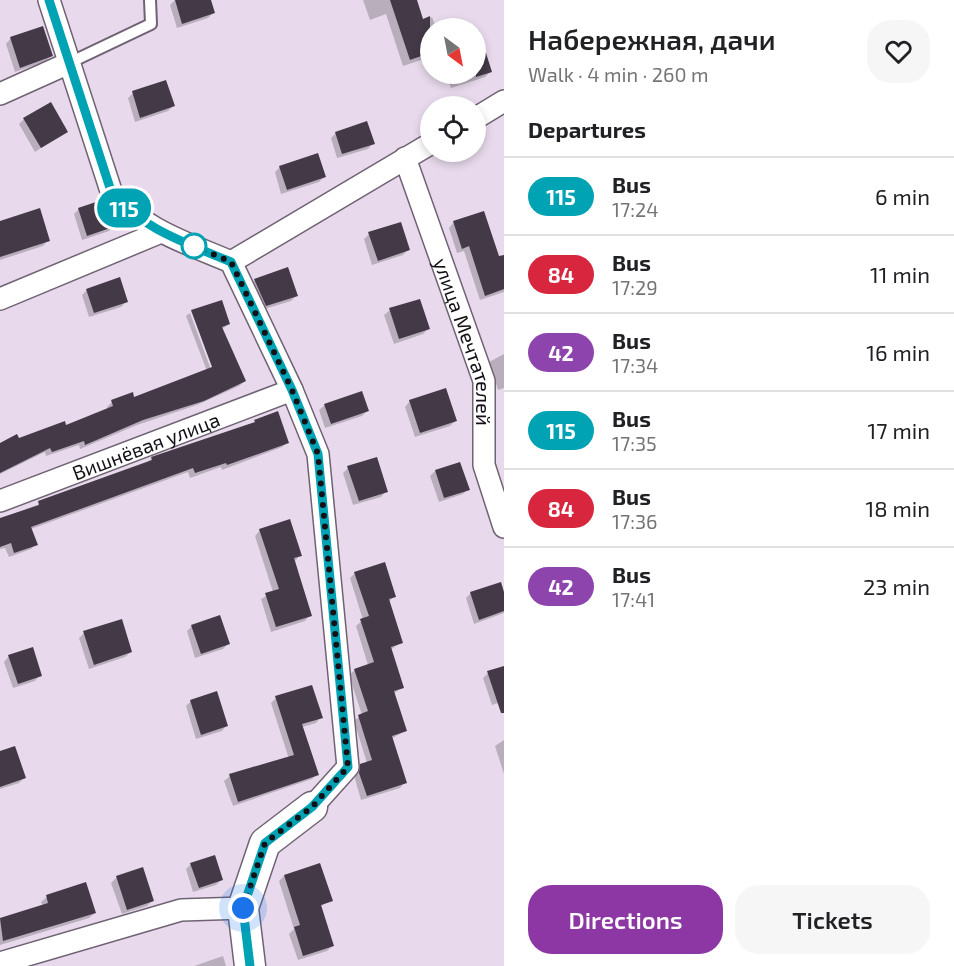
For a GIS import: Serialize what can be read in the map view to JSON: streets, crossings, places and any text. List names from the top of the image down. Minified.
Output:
{"streets":{"street":["улица Мечтателей","Вишнёвая улица"]},"lines":["bus line 115"],"north":"bottom right","page":{"on_map":"115","heading":[["Набережная, дачи","Walk · 4 min · 260 m"],"Departures"],"list":[{"mark":"115","name":"Bus","note":"17:24","value":"6 min"},{"mark":"84","name":"Bus","note":"17:29","value":"11 min"},{"mark":"42","name":"Bus","note":"17:34","value":"16 min"},{"mark":"115","name":"Bus","note":"17:35","value":"17 min"},{"mark":"84","name":"Bus","note":"17:36","value":"18 min"},{"mark":"42","name":"Bus","note":"17:41","value":"23 min"}],"buttons":["Directions","Tickets"]}}
